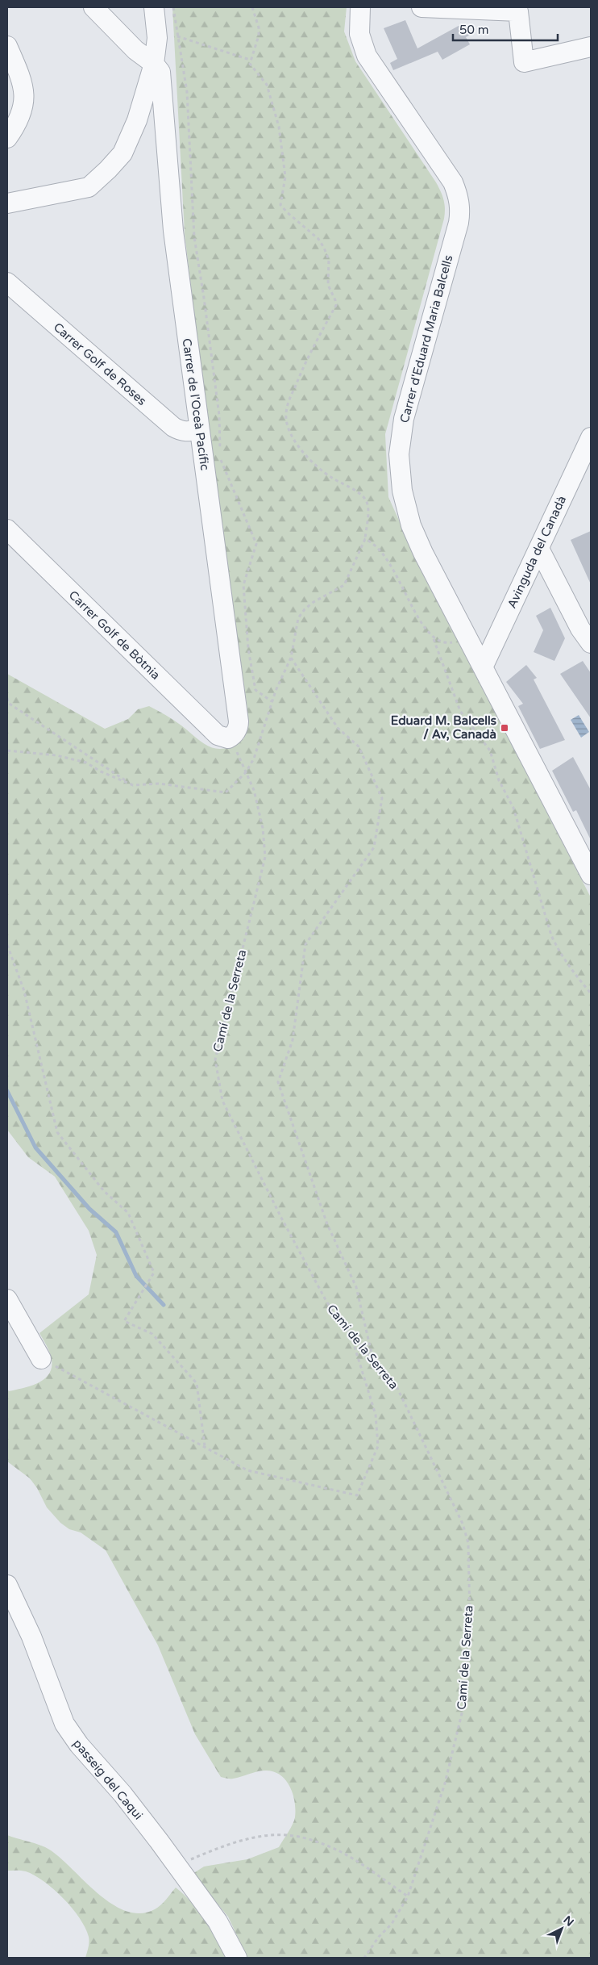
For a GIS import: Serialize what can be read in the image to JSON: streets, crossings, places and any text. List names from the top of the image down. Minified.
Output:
{"streets":{"street":["Carrer d'Eduard Maria Balcells","Carrer Golf de Roses","Carrer de l'Oceà Pacífic","Avinguda del Canadà","Carrer Golf de Bòtnia","passeig del Caqui"],"path":["Camí de la Serreta"]},"crossings":[["Carrer d'Eduard Maria Balcells","Avinguda del Canadà"],["Carrer Golf de Roses","Carrer de l'Oceà Pacífic"],["Carrer de l'Oceà Pacífic","Carrer Golf de Bòtnia"],["Carrer de l'Oceà Pacífic","Camí de la Serreta"],["Carrer Golf de Bòtnia","Camí de la Serreta"]],"places":{"transit":["Eduard M. Balcells / Av, Canadà"]},"scale_bar":"50 m","north":"top right"}
